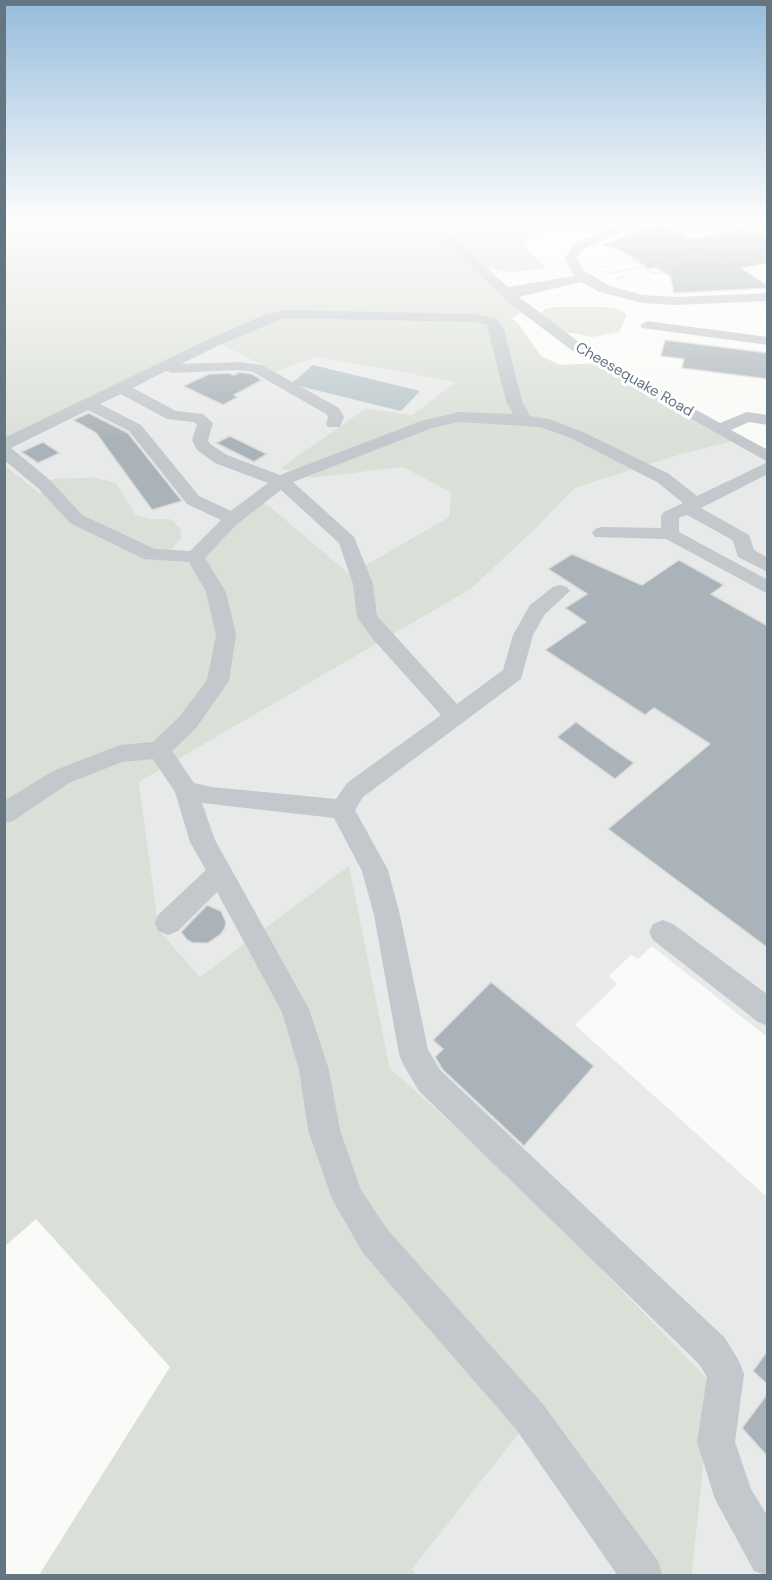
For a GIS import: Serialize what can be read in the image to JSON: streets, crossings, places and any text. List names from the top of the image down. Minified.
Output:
{"streets":{"street":["Cheesequake Road"]}}
